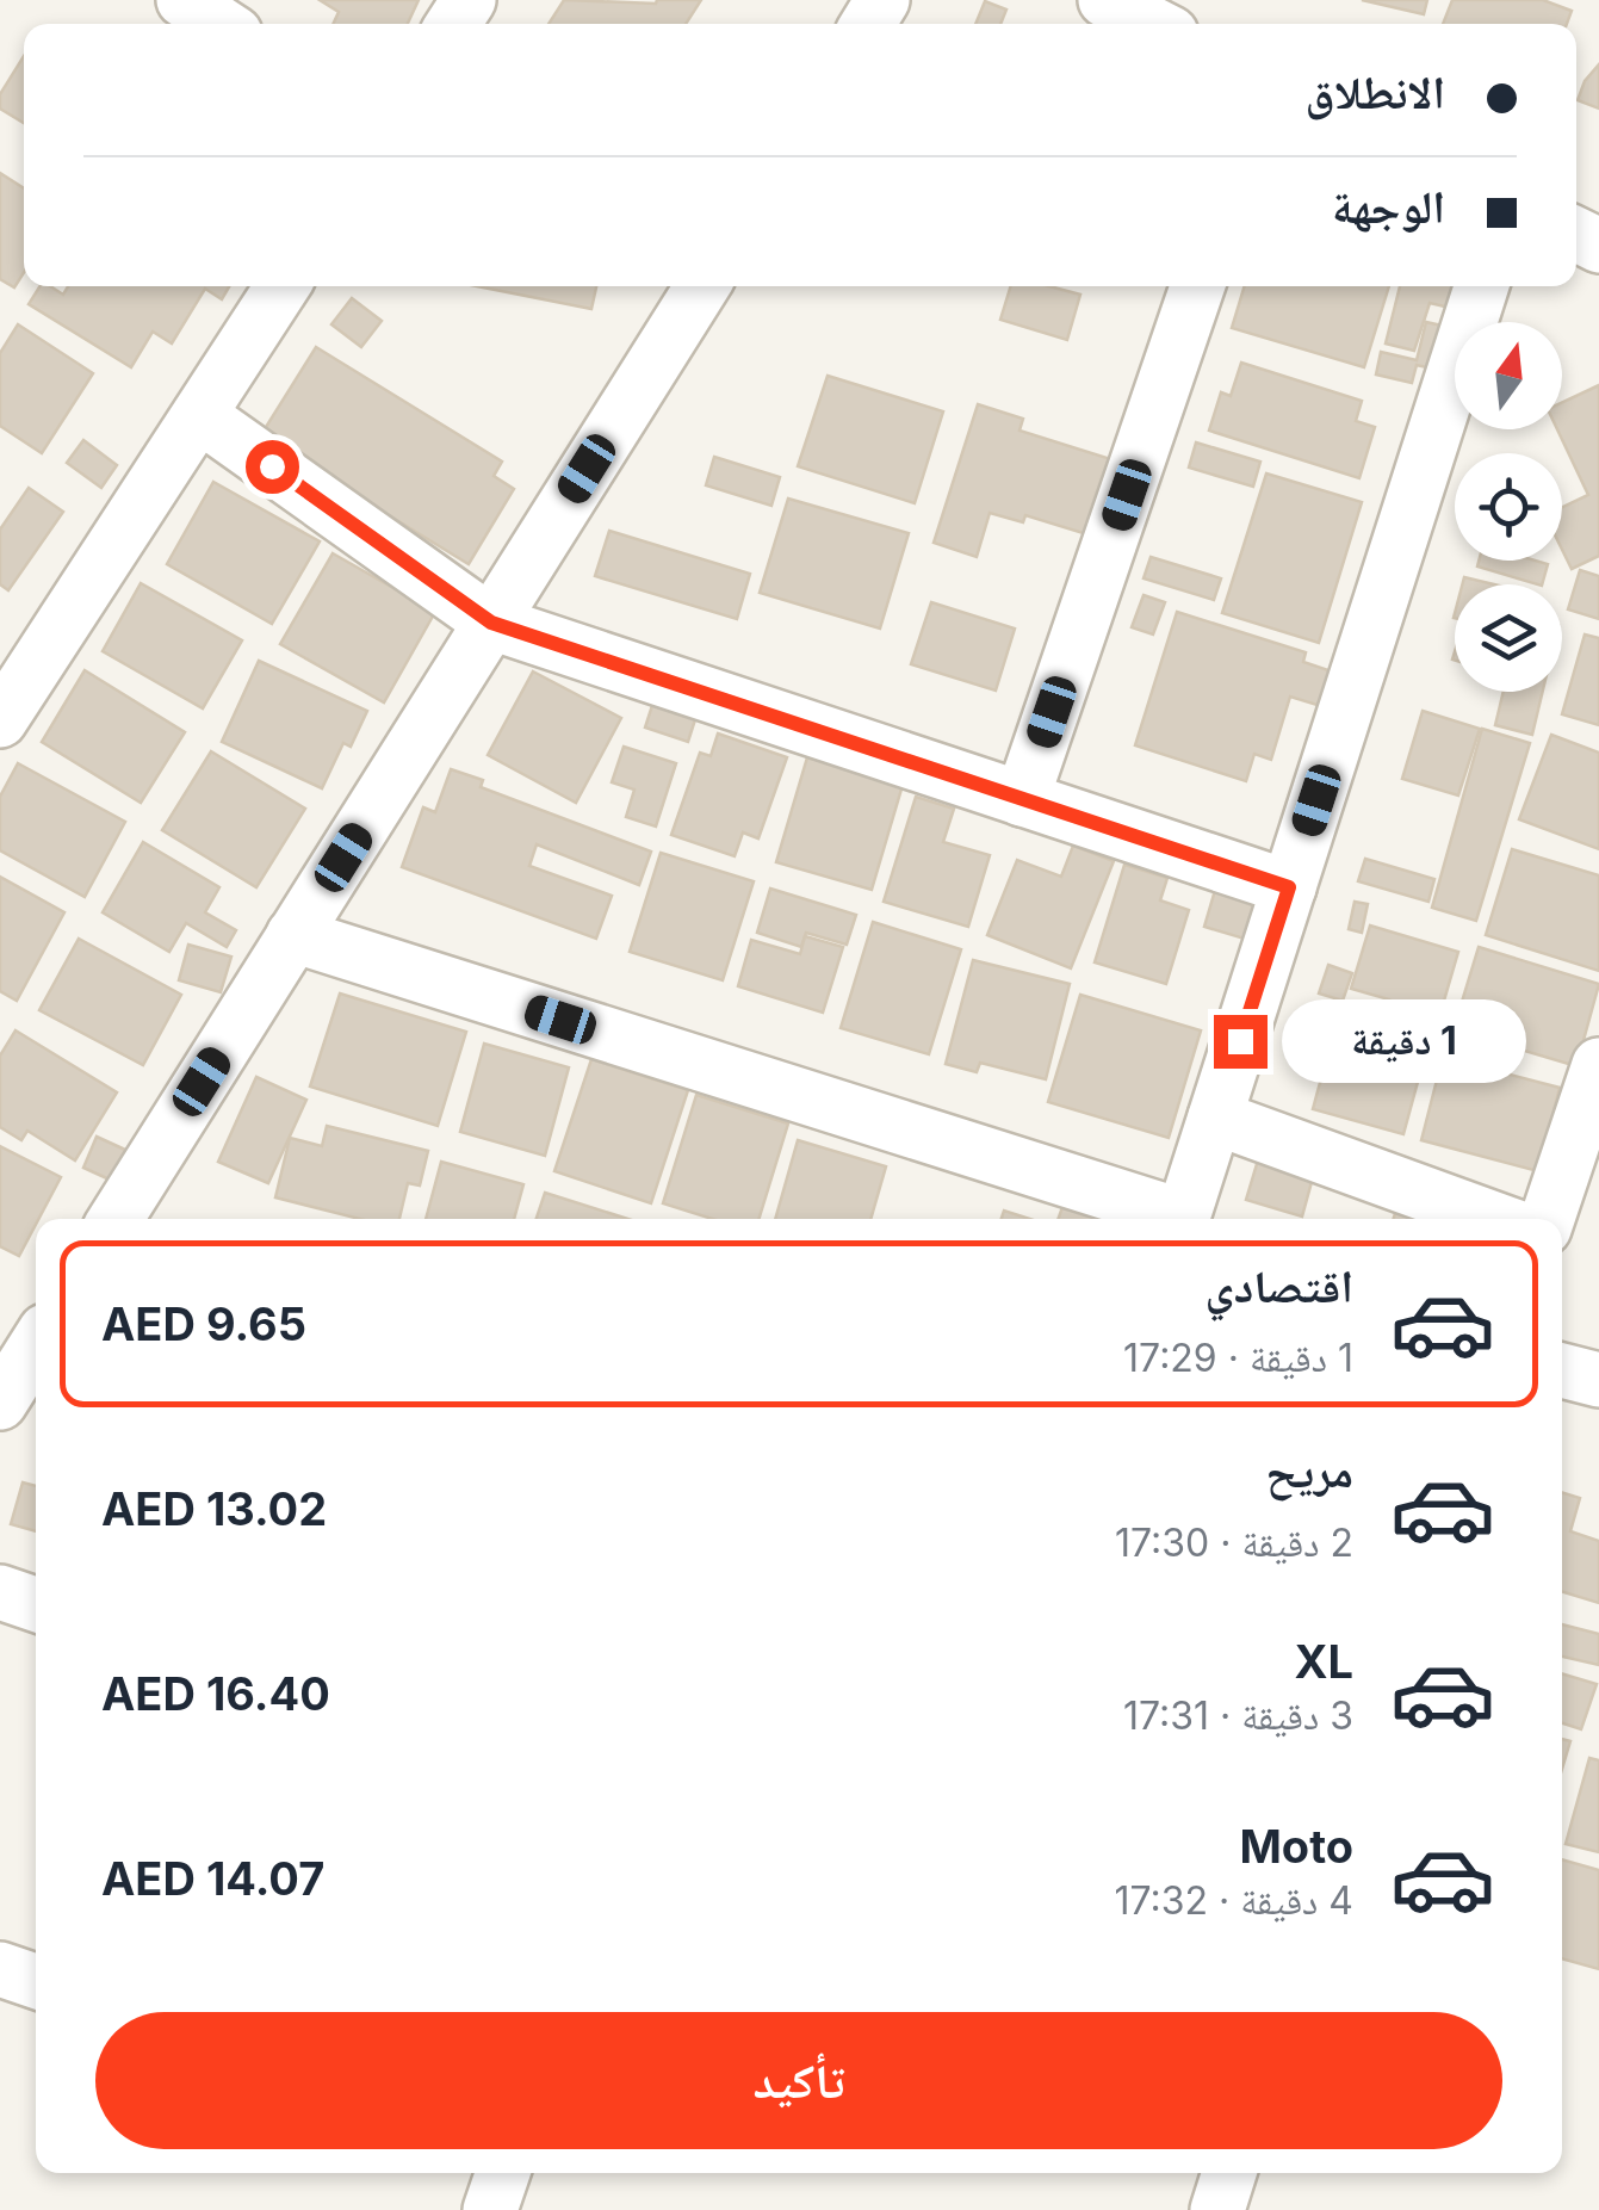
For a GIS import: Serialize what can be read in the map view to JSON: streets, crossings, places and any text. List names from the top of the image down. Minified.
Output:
{"north":"top","page":{"banner":["الانطلاق","الوجهة"],"bubble":"1 دقيقة","list":[{"name":"اقتصادي","note":"1 دقيقة · 17:29","value":"AED 9.65"},{"name":"مريح","note":"2 دقيقة · 17:30","value":"AED 13.02"},{"name":"XL","note":"3 دقيقة · 17:31","value":"AED 16.40"},{"name":"Moto","note":"4 دقيقة · 17:32","value":"AED 14.07"}],"buttons":"تأكيد"}}
